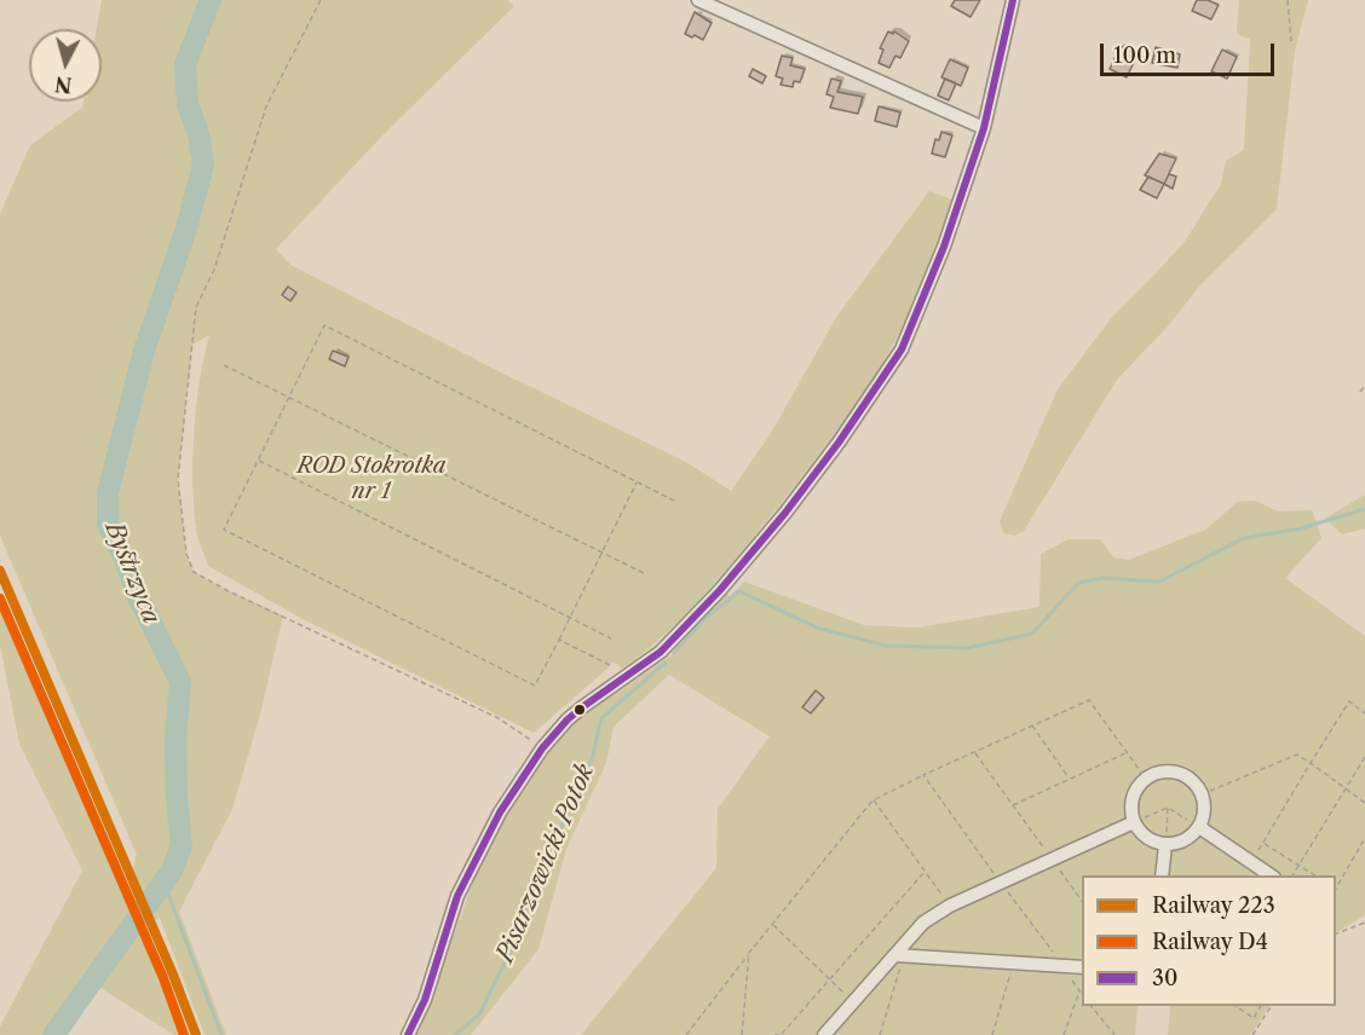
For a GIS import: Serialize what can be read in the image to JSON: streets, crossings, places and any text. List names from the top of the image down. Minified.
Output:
{"water":["Bystrzyca","Pisarzowicki Potok"],"parks":["ROD Stokrotka nr 1"],"lines":["transit line 30","rail line 223","rail line D4"],"legend":["Railway 223","Railway D4","30"],"scale_bar":"100 m","north":"bottom"}
